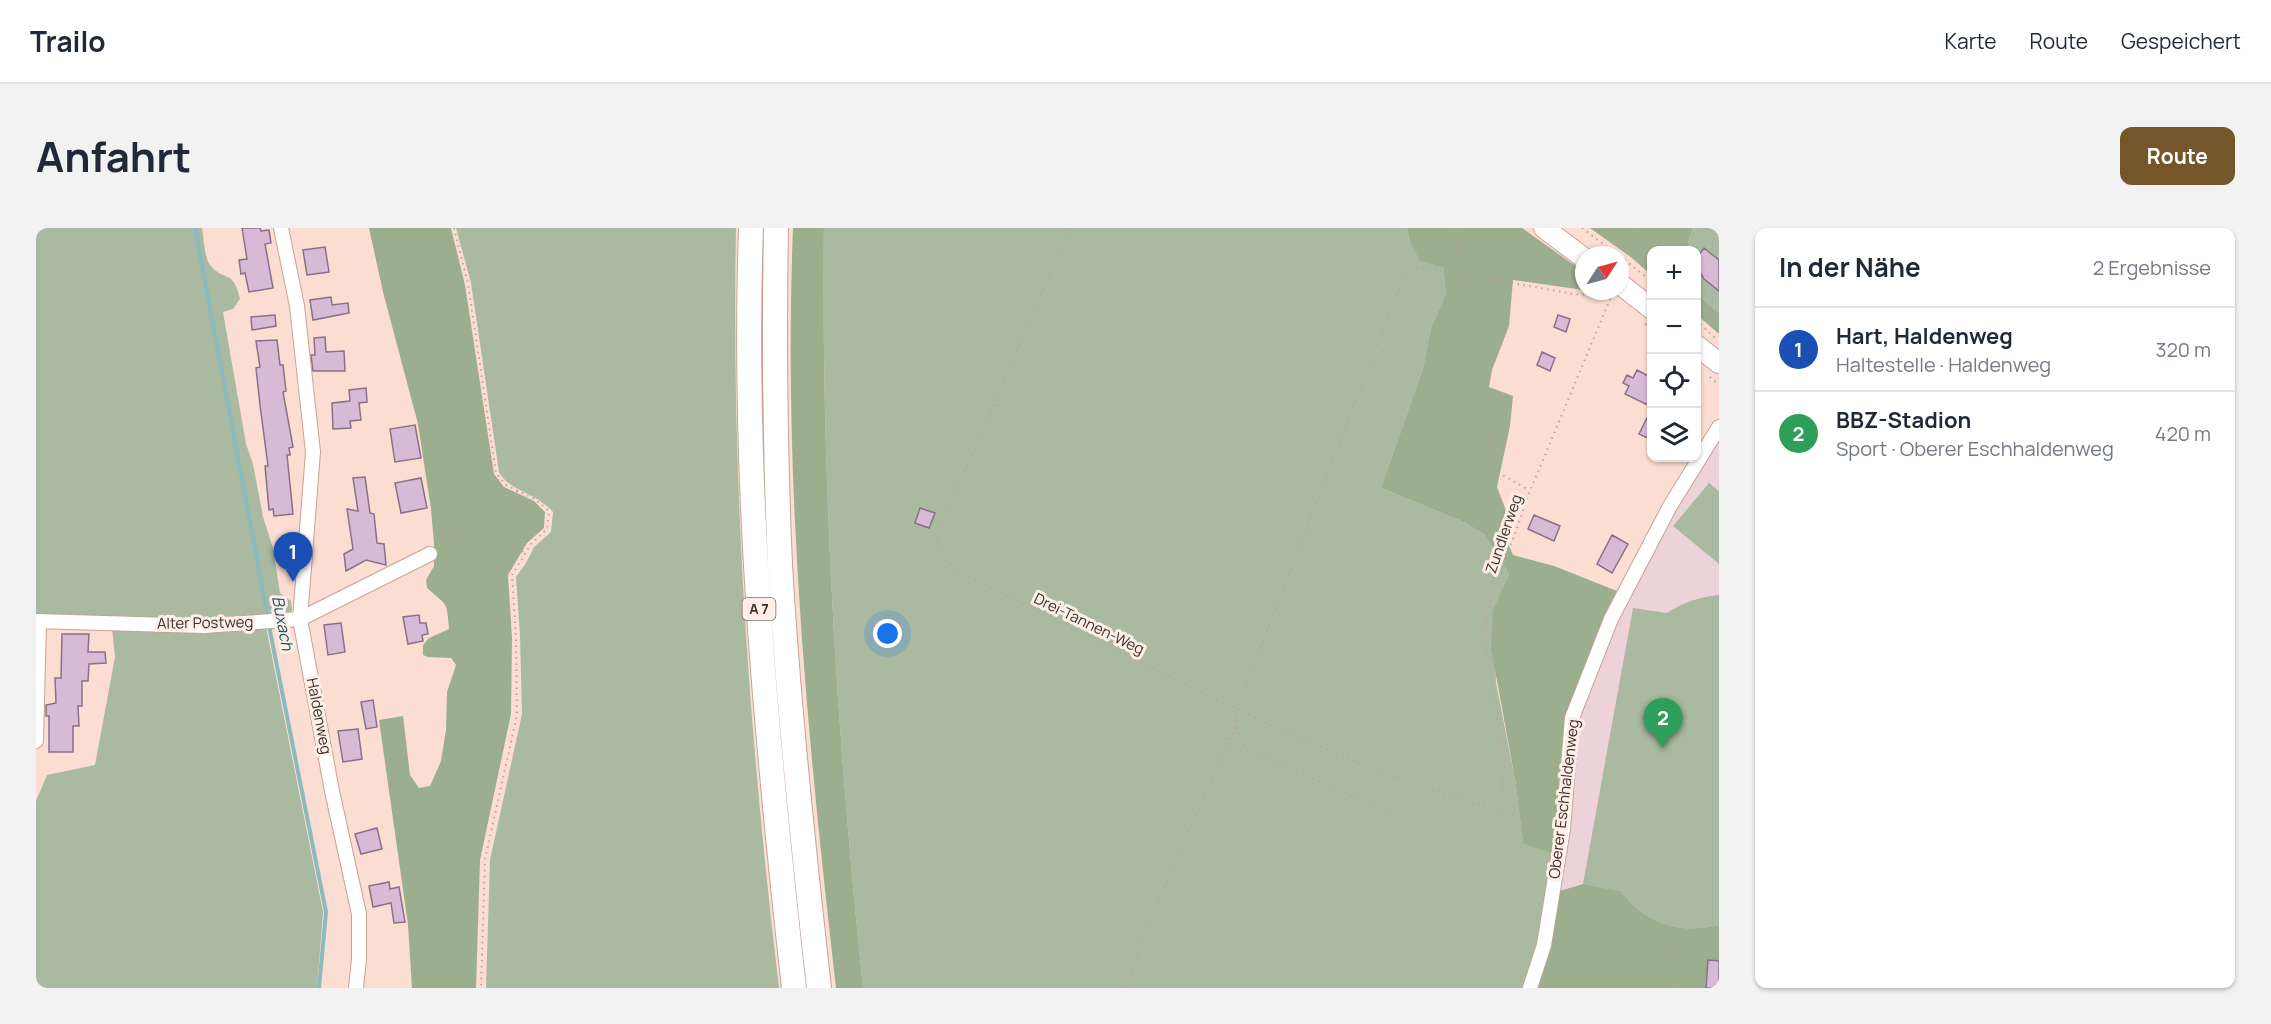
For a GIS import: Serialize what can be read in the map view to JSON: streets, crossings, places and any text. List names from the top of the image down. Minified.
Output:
{"streets":{"highway":["A 7"],"street":["Alter Postweg","Haldenweg","Oberer Eschhaldenweg"],"path":["Zundlerweg","Drei-Tannen-Weg"]},"crossings":[["Alter Postweg","Haldenweg"],["Drei-Tannen-Weg","Oberer Eschhaldenweg"]],"water":["Buxach"],"north":"top right","page":{"header":"Trailo","nav":["Karte","Route","Gespeichert"],"title":"Anfahrt","buttons":"Route","heading":["In der Nähe","2 Ergebnisse"],"map_buttons":["+","−"],"list":[{"mark":"1","name":"Hart, Haldenweg","note":"Haltestelle · Haldenweg","value":"320 m"},{"mark":"2","name":"BBZ-Stadion","note":"Sport · Oberer Eschhaldenweg","value":"420 m"}],"pins":["1","2"]}}
